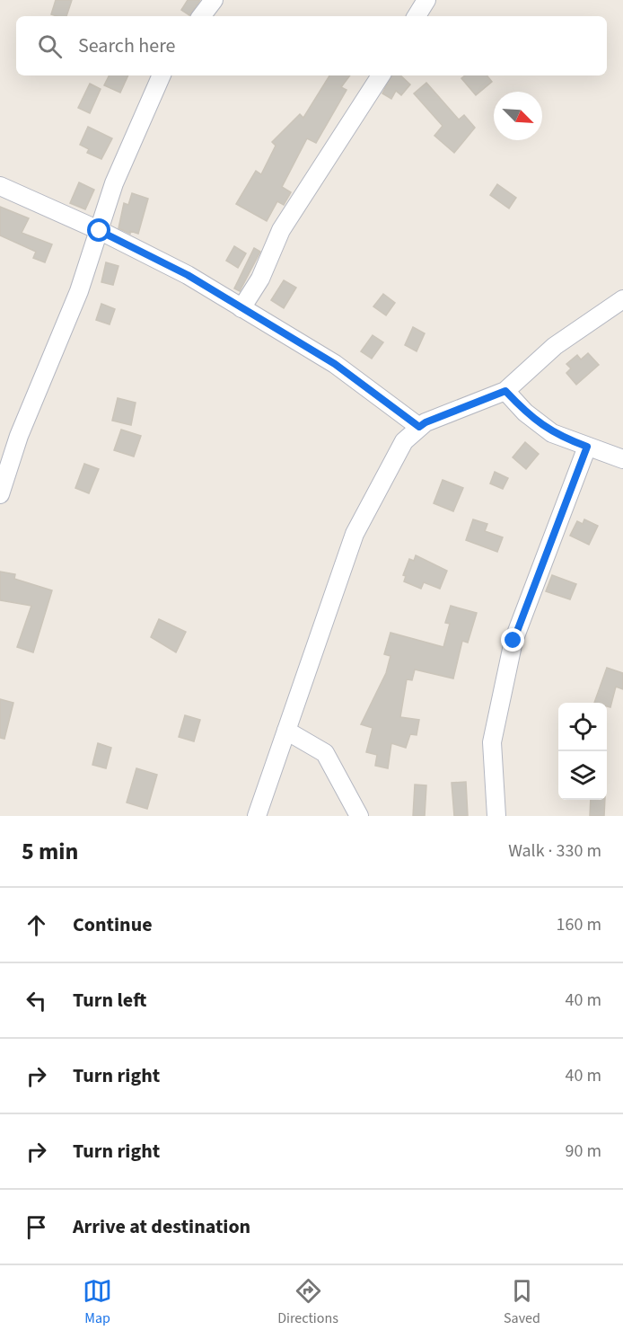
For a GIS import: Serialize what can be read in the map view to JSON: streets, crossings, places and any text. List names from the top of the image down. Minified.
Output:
{"north":"bottom right","page":{"search":"Search here","heading":["5 min","Walk · 330 m"],"list":[["Continue","160 m"],["Turn left","40 m"],["Turn right","40 m"],["Turn right","90 m"],"Arrive at destination"],"nav":["Map","Directions","Saved"]}}
